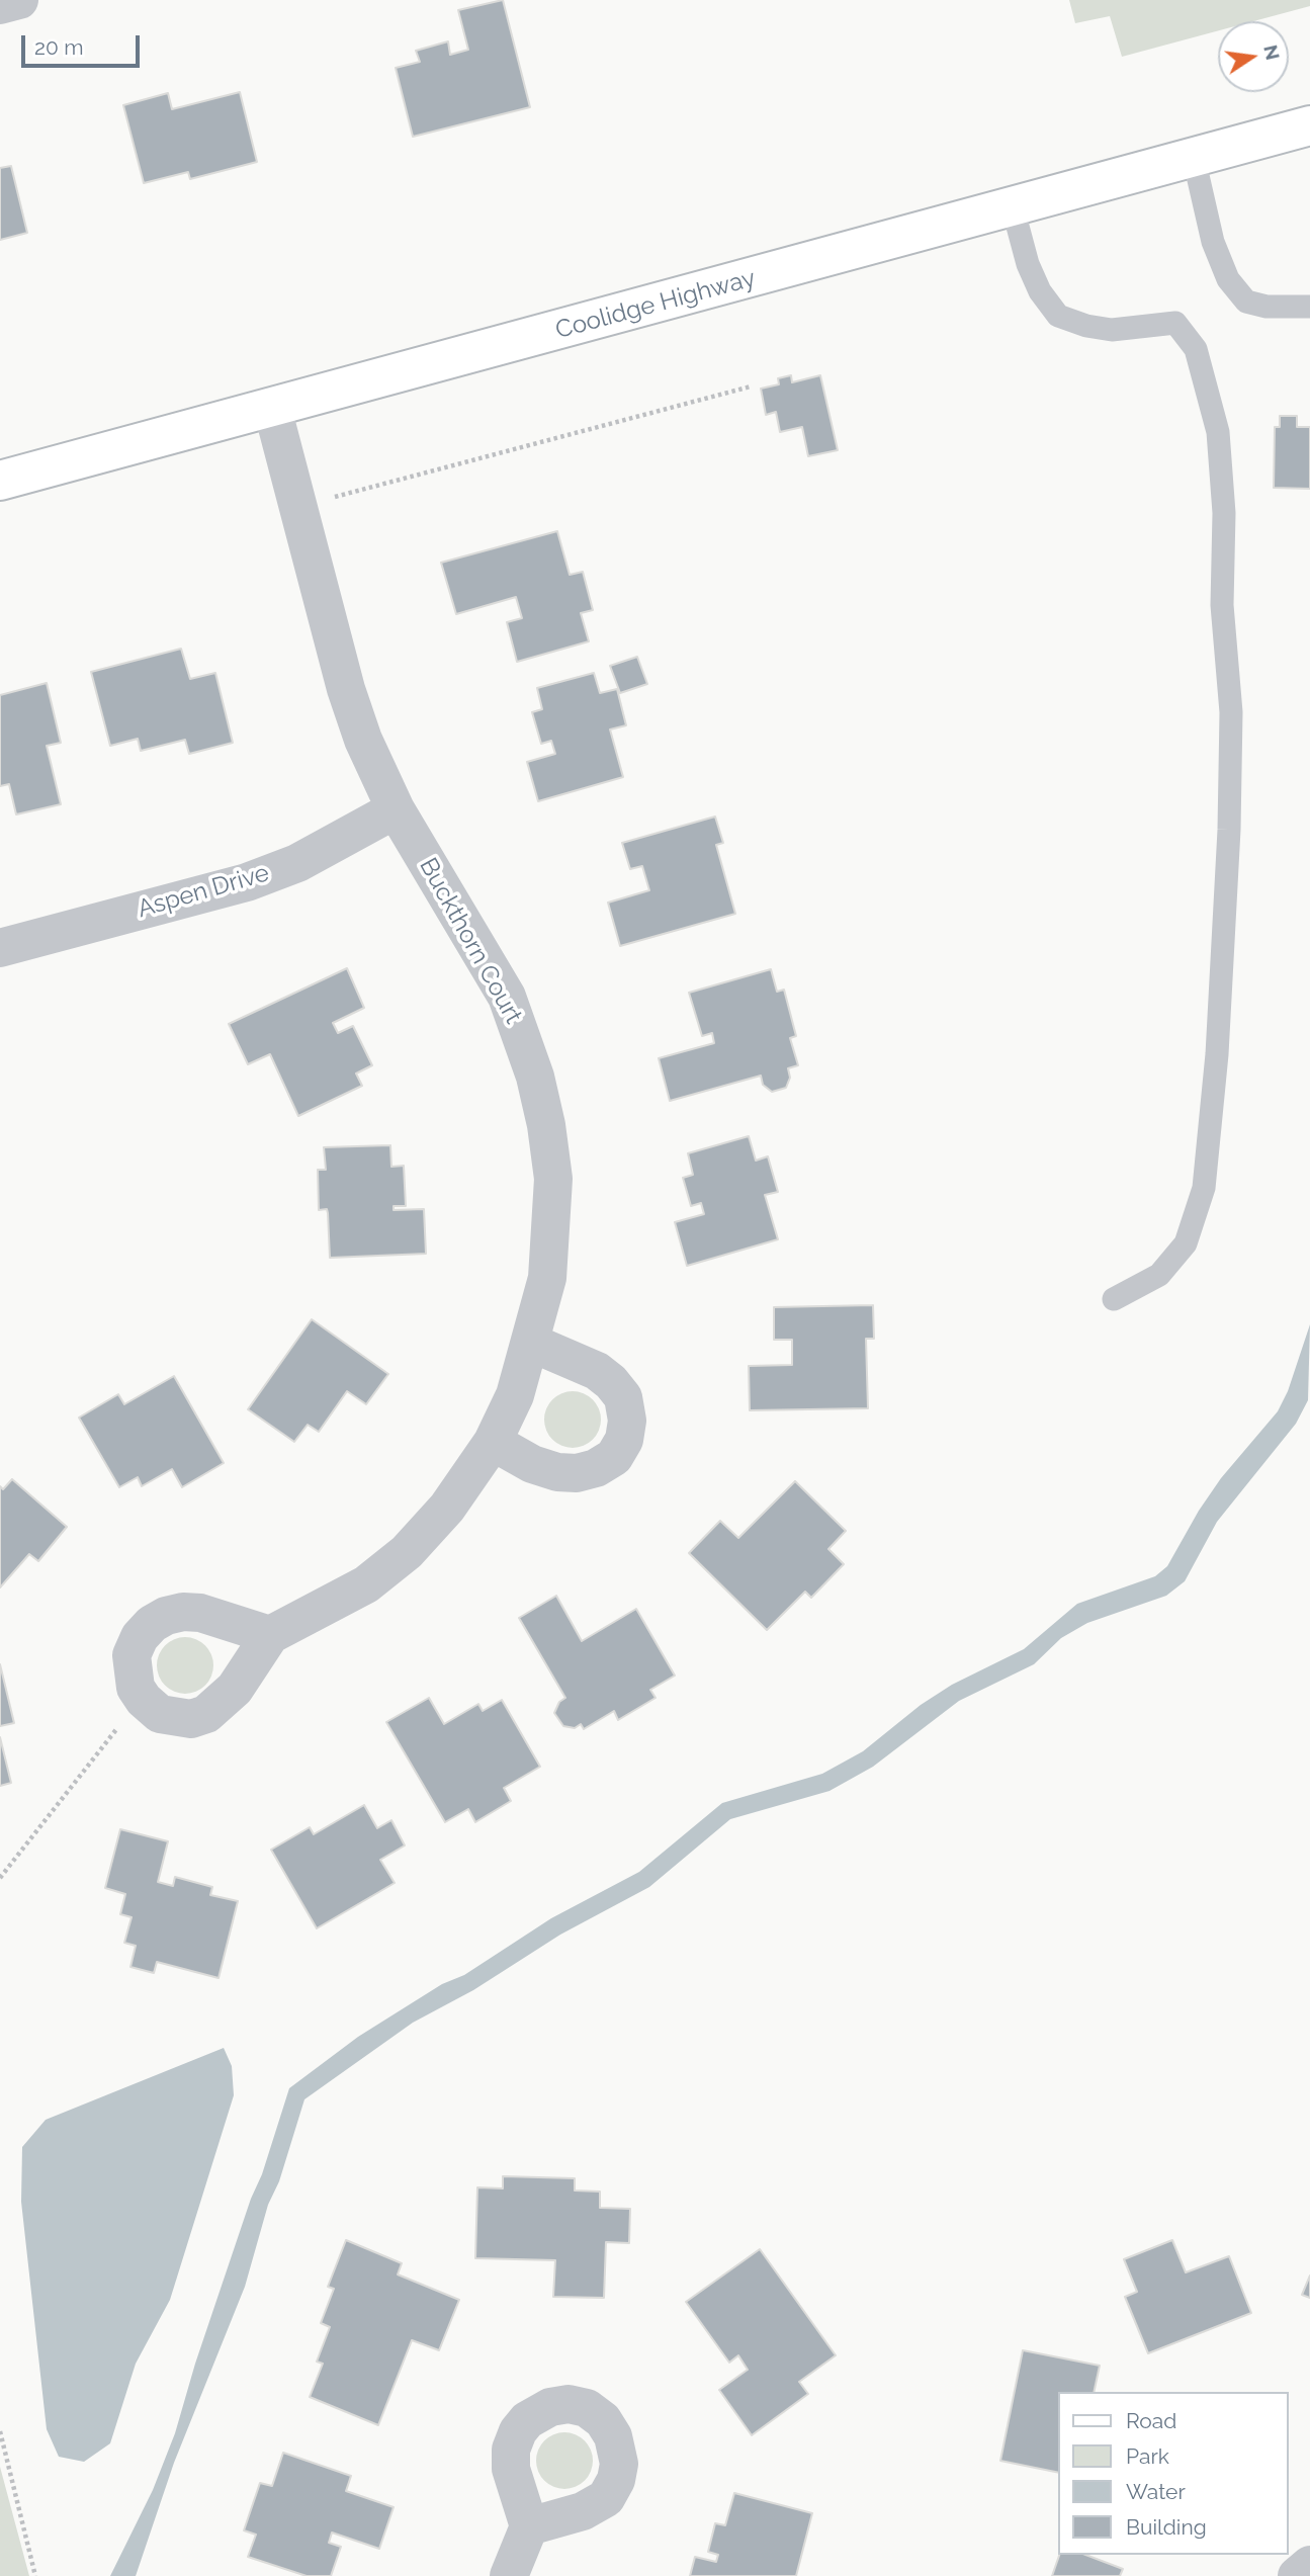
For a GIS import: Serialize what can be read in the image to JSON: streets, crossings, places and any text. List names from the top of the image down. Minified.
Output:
{"streets":{"street":["Coolidge Highway","Aspen Drive","Buckthorn Court"]},"crossings":[["Coolidge Highway","Buckthorn Court"],["Aspen Drive","Buckthorn Court"]],"legend":["Road","Park","Water","Building"],"scale_bar":"20 m","north":"right"}
